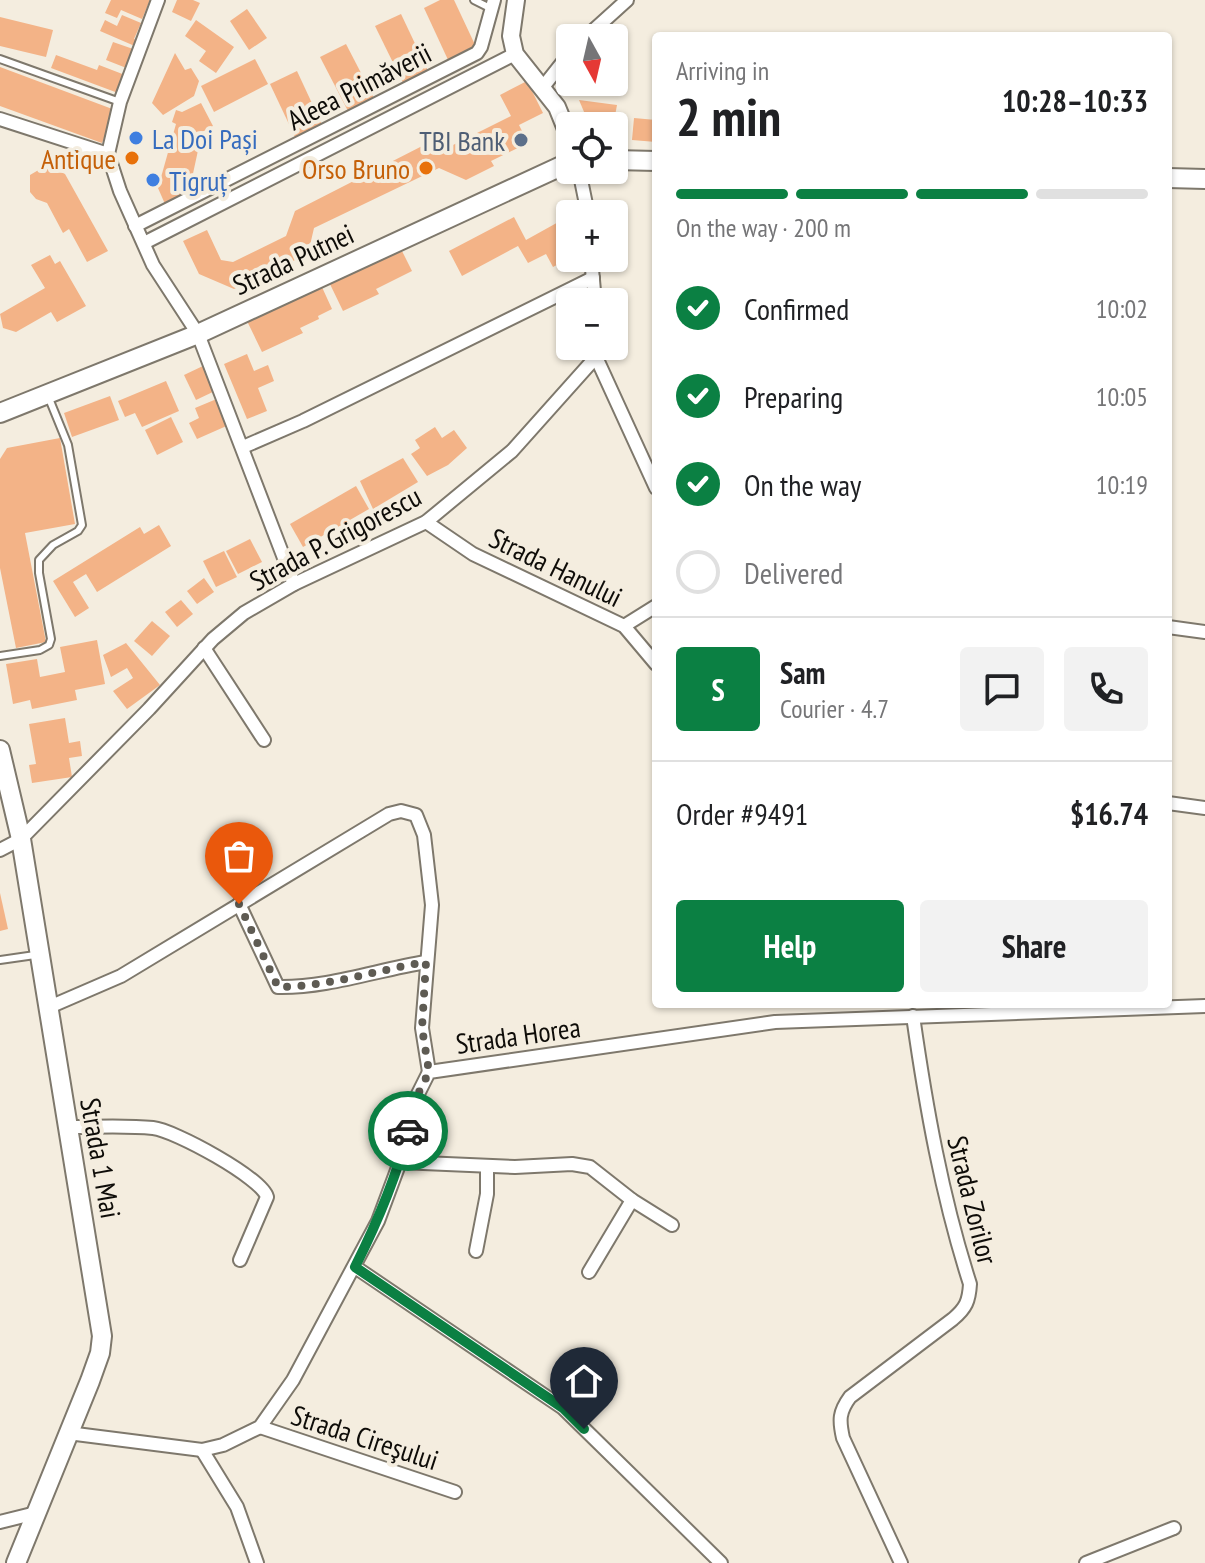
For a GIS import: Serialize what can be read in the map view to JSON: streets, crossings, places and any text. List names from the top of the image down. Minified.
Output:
{"streets":{"main road":["Strada Putnei","Strada 1 Mai"],"street":["Aleea Primăverii","Strada P. Grigorescu","Strada Hanului","Strada Horea","Strada Zorilor","Strada Cireşului"]},"crossings":[["Strada P. Grigorescu","Strada Hanului"],["Strada P. Grigorescu","Strada 1 Mai"],["Strada Horea","Strada 1 Mai"],["Strada Horea","Strada Zorilor"],["Strada Horea","Strada Cireşului"]],"places":["La Doi Pași","TBI Bank","Antique","Orso Bruno","Tigruț"],"north":"bottom","page":{"map_buttons":["+","−"],"heading":["2 min","Arriving in","10:28–10:33"],"panel":["Sam","Courier · 4.7","Order #9491","$16.74"],"bar":"On the way · 200 m","list":[["Confirmed","10:02"],["Preparing","10:05"],["On the way","10:19"],"Delivered"],"round":"S","buttons":["Help","Share"]}}
